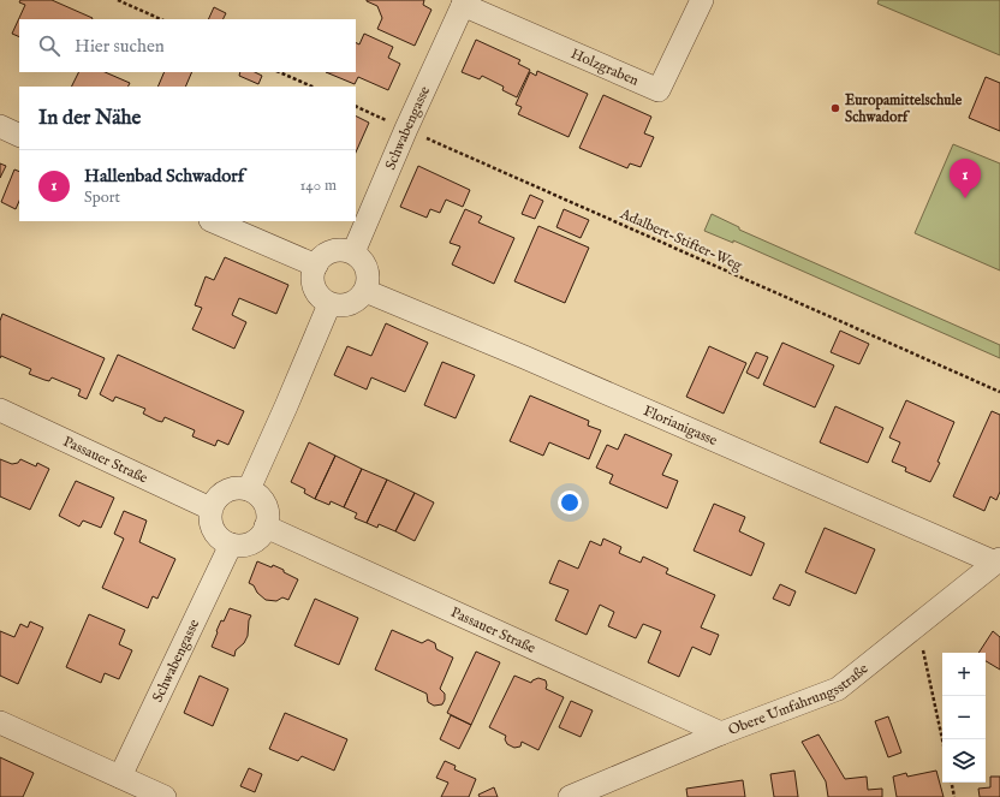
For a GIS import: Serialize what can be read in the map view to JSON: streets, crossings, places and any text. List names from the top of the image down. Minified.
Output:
{"streets":{"street":["Holzgraben","Schwabengasse","Florianigasse","Passauer Straße","Obere Umfahrungsstraße"],"path":["Adalbert-Stifter-Weg"]},"crossings":[["Holzgraben","Schwabengasse"],["Schwabengasse","Adalbert-Stifter-Weg"],["Schwabengasse","Florianigasse"],["Schwabengasse","Passauer Straße"],["Florianigasse","Obere Umfahrungsstraße"],["Passauer Straße","Obere Umfahrungsstraße"]],"places":["Europamittelschule Schwadorf"],"page":{"search":"Hier suchen","heading":"In der Nähe","list":[{"mark":"1","name":"Hallenbad Schwadorf","note":"Sport","value":"140 m"}],"pins":"1","map_buttons":["+","−"]}}
